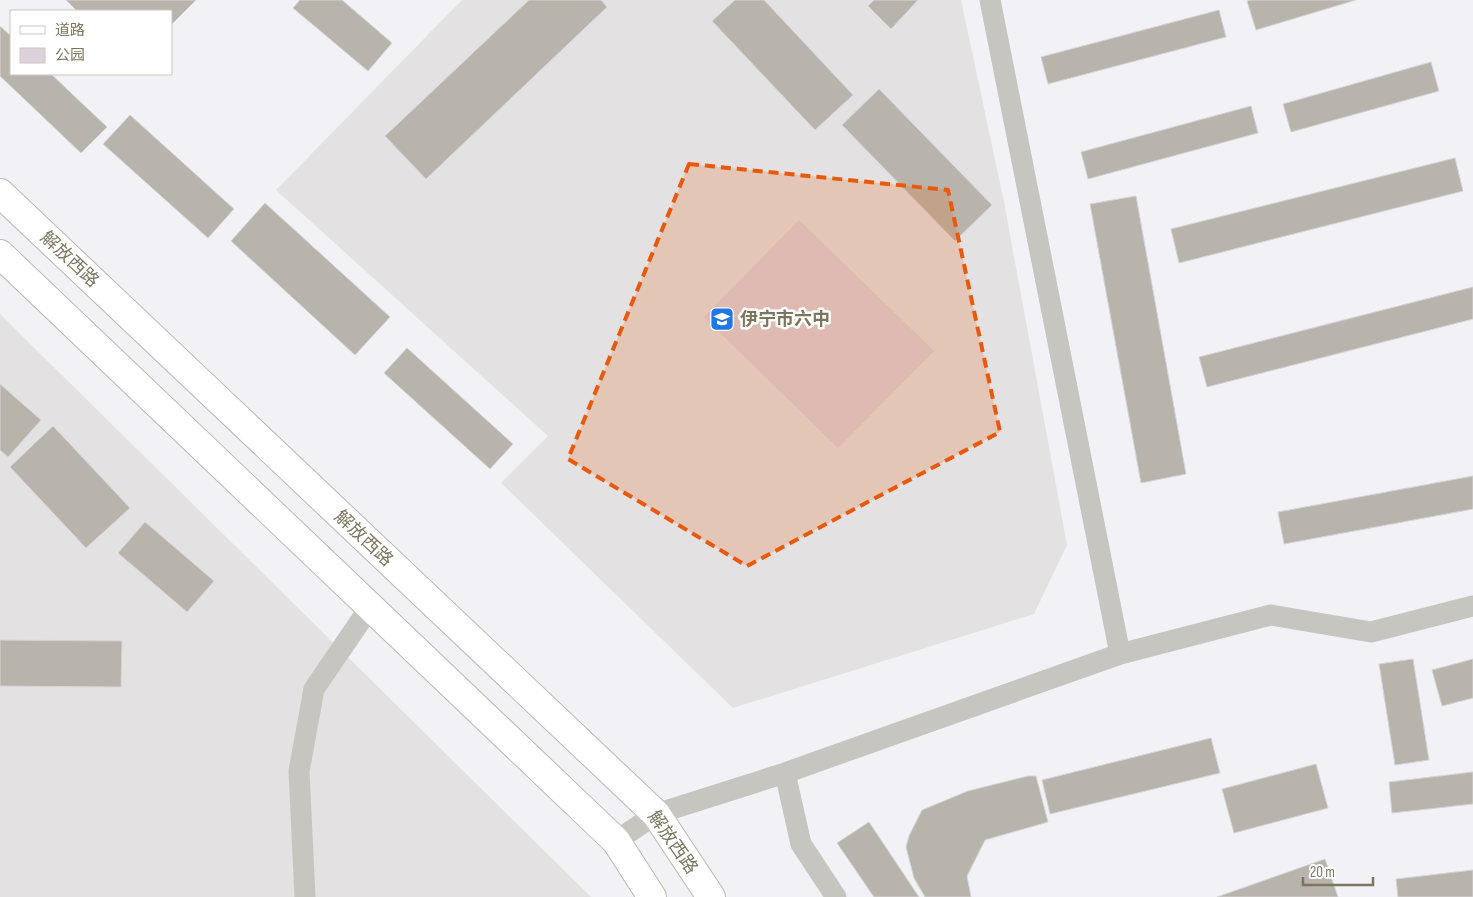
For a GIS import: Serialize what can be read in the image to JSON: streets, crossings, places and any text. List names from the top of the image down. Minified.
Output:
{"streets":{"main road":["解放西路"]},"places":{"school or university":["伊宁市六中"]},"legend":["道路","公园"],"scale_bar":"20 m"}
